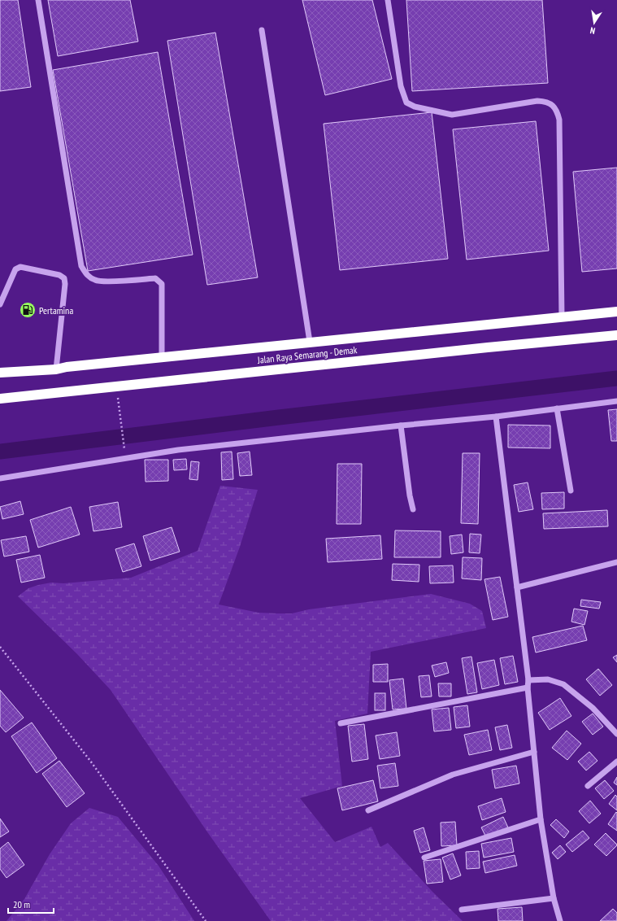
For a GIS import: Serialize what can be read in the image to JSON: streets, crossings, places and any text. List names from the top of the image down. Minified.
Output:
{"streets":{"highway":["Jalan Raya Semarang - Demak"]},"places":{"fuel station":["Pertamina"]},"scale_bar":"20 m","north":"bottom"}
